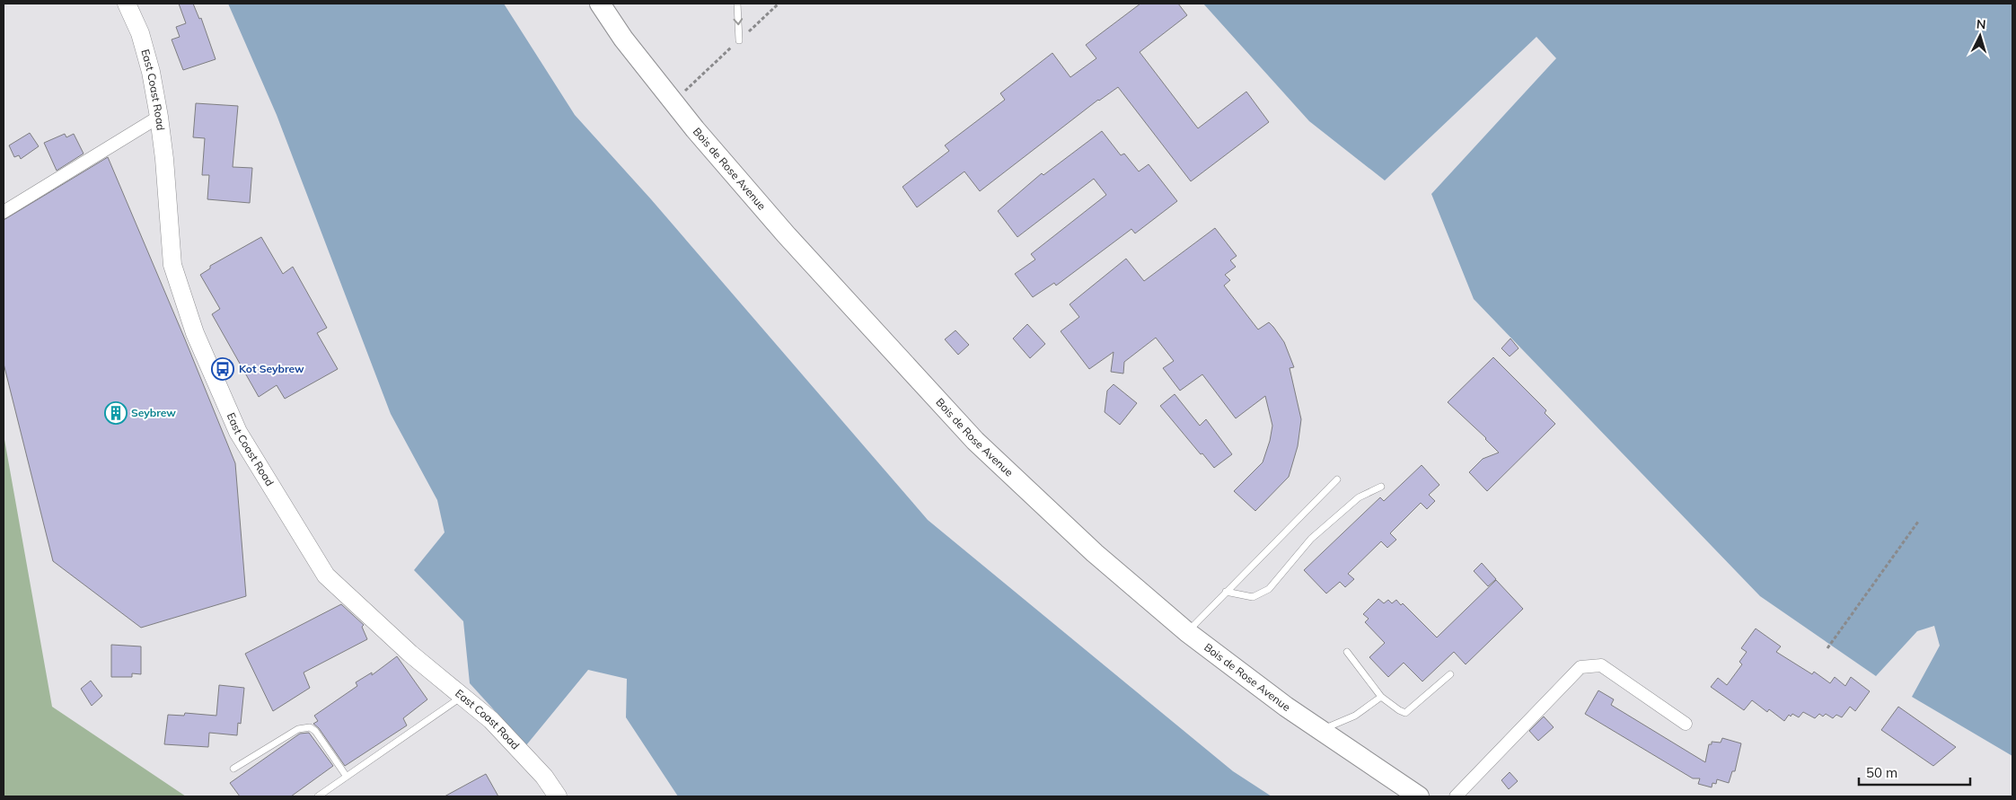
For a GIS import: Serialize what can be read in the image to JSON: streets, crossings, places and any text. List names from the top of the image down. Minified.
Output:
{"streets":{"main road":["East Coast Road","Bois de Rose Avenue"]},"places":{"bus stop":["Kot Seybrew"],"building":["Seybrew"]},"scale_bar":"50 m","north":"top"}
